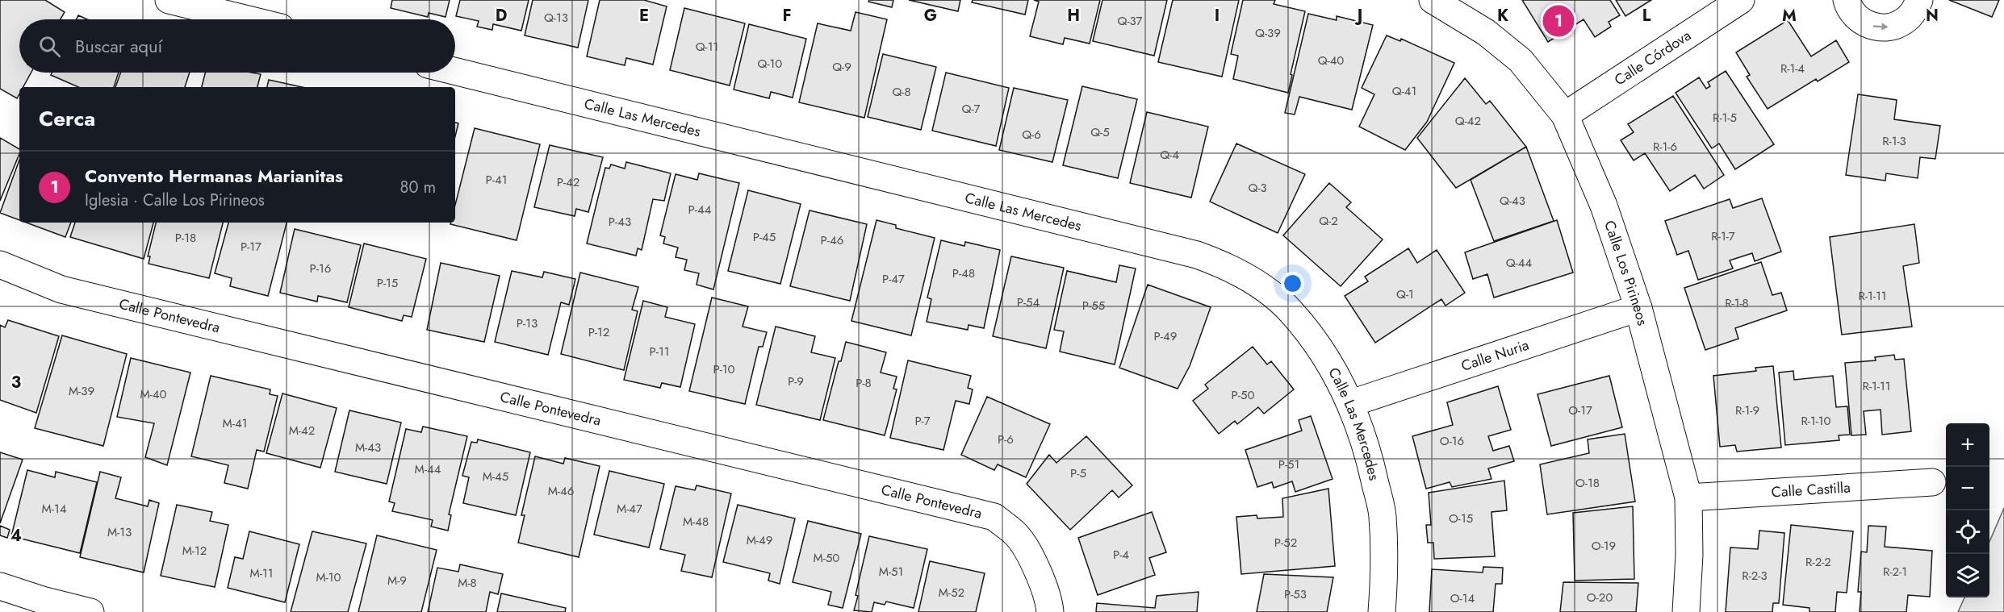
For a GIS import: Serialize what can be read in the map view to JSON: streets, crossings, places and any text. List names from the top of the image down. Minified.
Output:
{"streets":{"street":["Calle Córdova","Calle Las Mercedes","Calle Los Pirineos","Calle Pontevedra","Calle Nuria","Calle Castilla"]},"crossings":[["Calle Córdova","Calle Los Pirineos"],["Calle Las Mercedes","Calle Nuria"],["Calle Los Pirineos","Calle Nuria"],["Calle Los Pirineos","Calle Castilla"]],"house_numbers":["Q-13","Q-37","Q-39","Q-11","Q-40","Q-10","Q-9","R-1-4","Q-41","Q-8","Q-7","R-1-5","Q-42","Q-5","Q-6","R-1-3","R-1-6","Q-4","P-41","P-42","Q-3","Q-43","P-44","Q-2","P-43","R-1-7","P-45","P-18","P-46","P-17","Q-44","P-16","P-48","P-47","P-15","Q-1","R-1-11","P-54","R-1-8","P-55","P-13","P-12","P-49","P-11","P-10","P-9","P-8","R-1-11","M-39","M-40","P-50","O-17","R-1-9","P-7","R-1-10","M-41","M-42","P-6","O-16","M-43","P-51","M-44","P-5","M-45","O-18","M-46","M-14","M-47","O-15","M-48","M-13","M-49","P-52","O-19","M-12","P-4","M-50","R-2-2","M-51","R-2-1","M-11","R-2-3","M-10","M-9","M-8","M-52","P-53","O-20","O-14"],"page":{"pins":"1","search":"Buscar aquí","heading":"Cerca","list":[{"mark":"1","name":"Convento Hermanas Marianitas","note":"Iglesia · Calle Los Pirineos","value":"80 m"}],"map_buttons":["+","−"]},"grid":{"columns":["D","E","F","G","H","I","J","K","L","M","N"],"rows":["3","4"]}}
